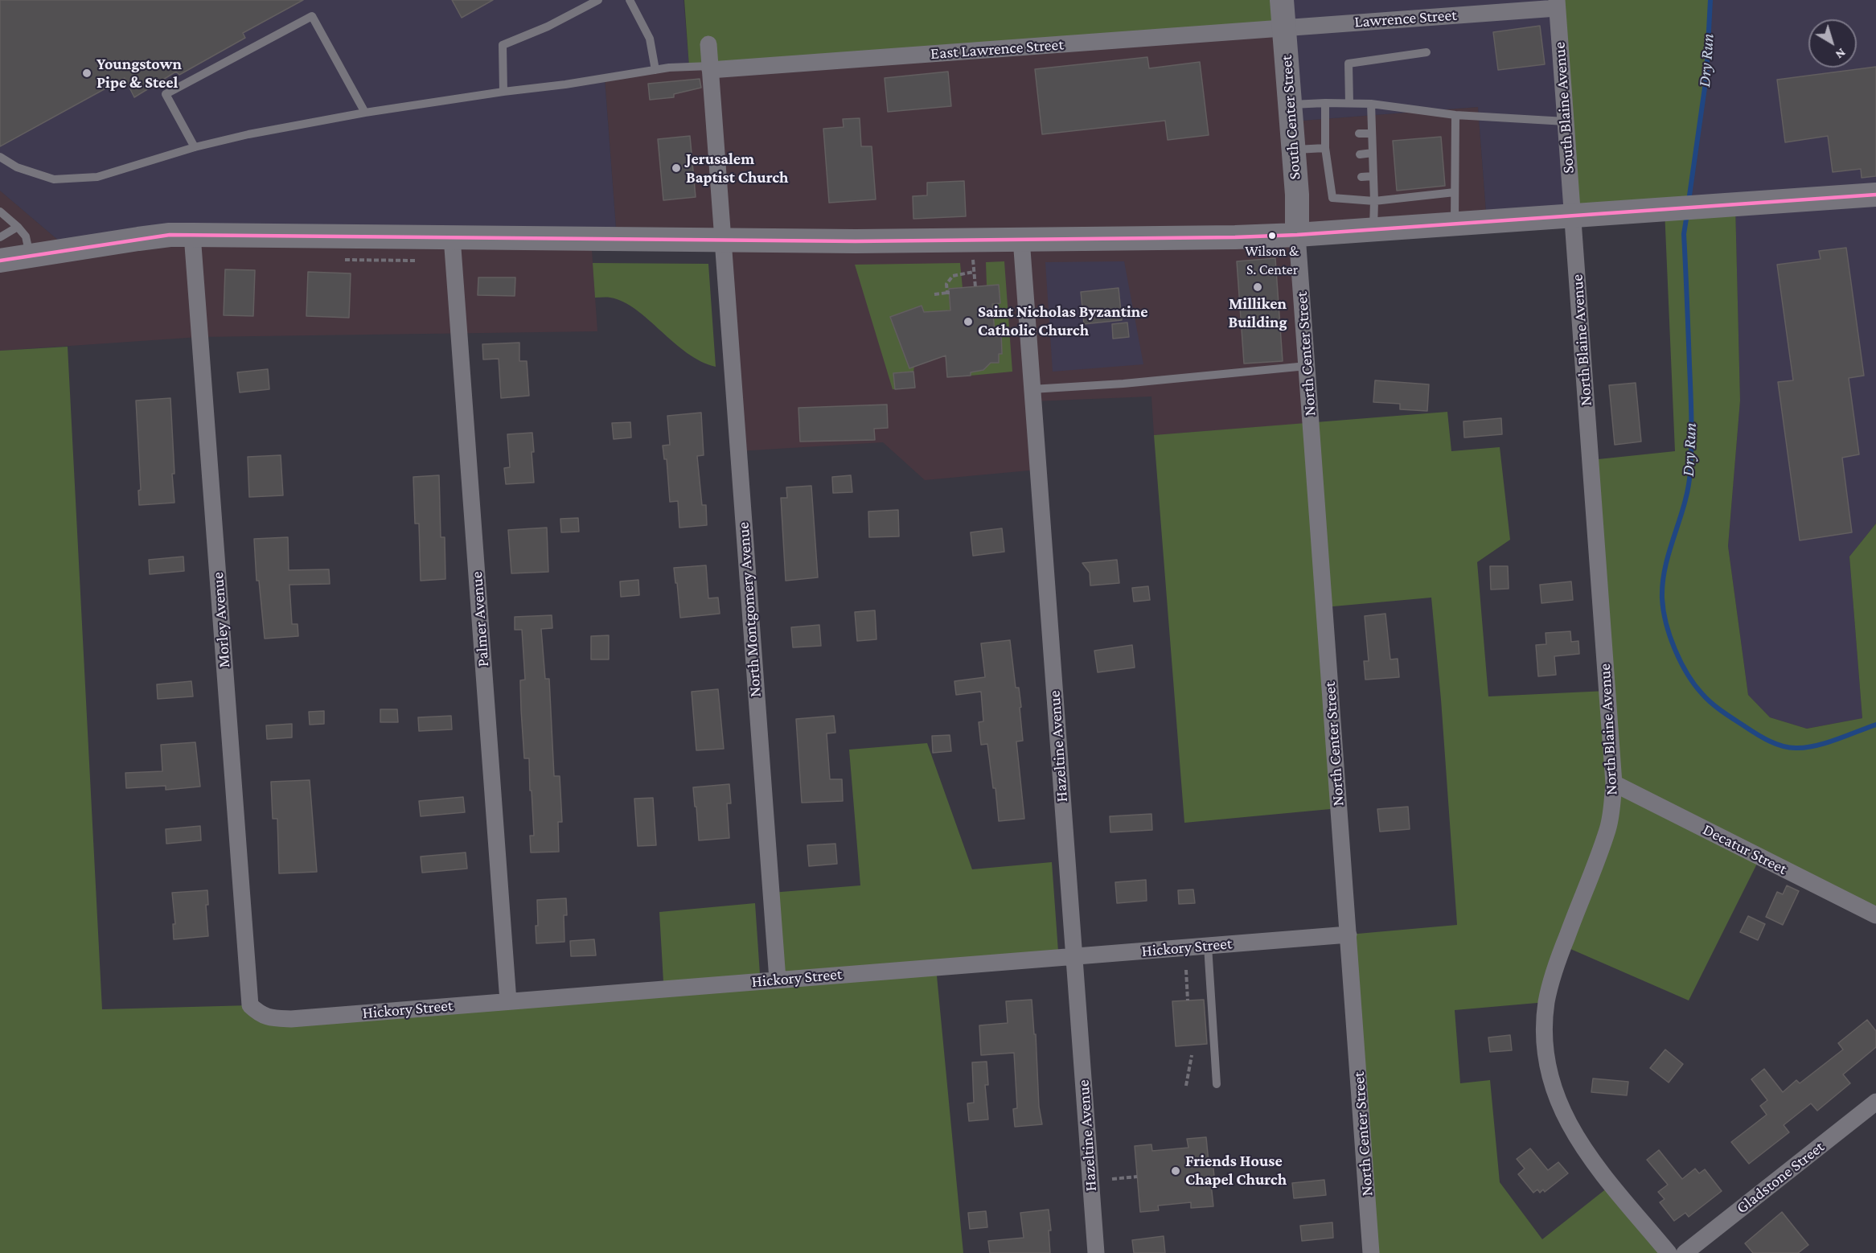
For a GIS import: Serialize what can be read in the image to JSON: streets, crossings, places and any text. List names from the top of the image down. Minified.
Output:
{"streets":{"main road":["South Center Street"],"street":["Lawrence Street","East Lawrence Street","South Blaine Avenue","North Blaine Avenue","North Center Street","North Montgomery Avenue","Palmer Avenue","Morley Avenue","Hazeltine Avenue","Decatur Street","Hickory Street","Gladstone Street"]},"crossings":[["Lawrence Street","East Lawrence Street"],["Lawrence Street","South Blaine Avenue"],["Lawrence Street","South Center Street"],["East Lawrence Street","South Center Street"],["East Lawrence Street","North Montgomery Avenue"],["South Blaine Avenue","North Blaine Avenue"],["South Center Street","North Center Street"],["North Blaine Avenue","Decatur Street"],["North Center Street","Hickory Street"],["North Montgomery Avenue","Hickory Street"],["Palmer Avenue","Hickory Street"],["Morley Avenue","Hickory Street"],["Hazeltine Avenue","Hickory Street"]],"water":["Dry Run"],"places":["Youngstown Pipe & Steel","Jerusalem Baptist Church","Wilson & S. Center","Milliken Building","Saint Nicholas Byzantine Catholic Church","Friends House Chapel Church"],"north":"bottom right"}
